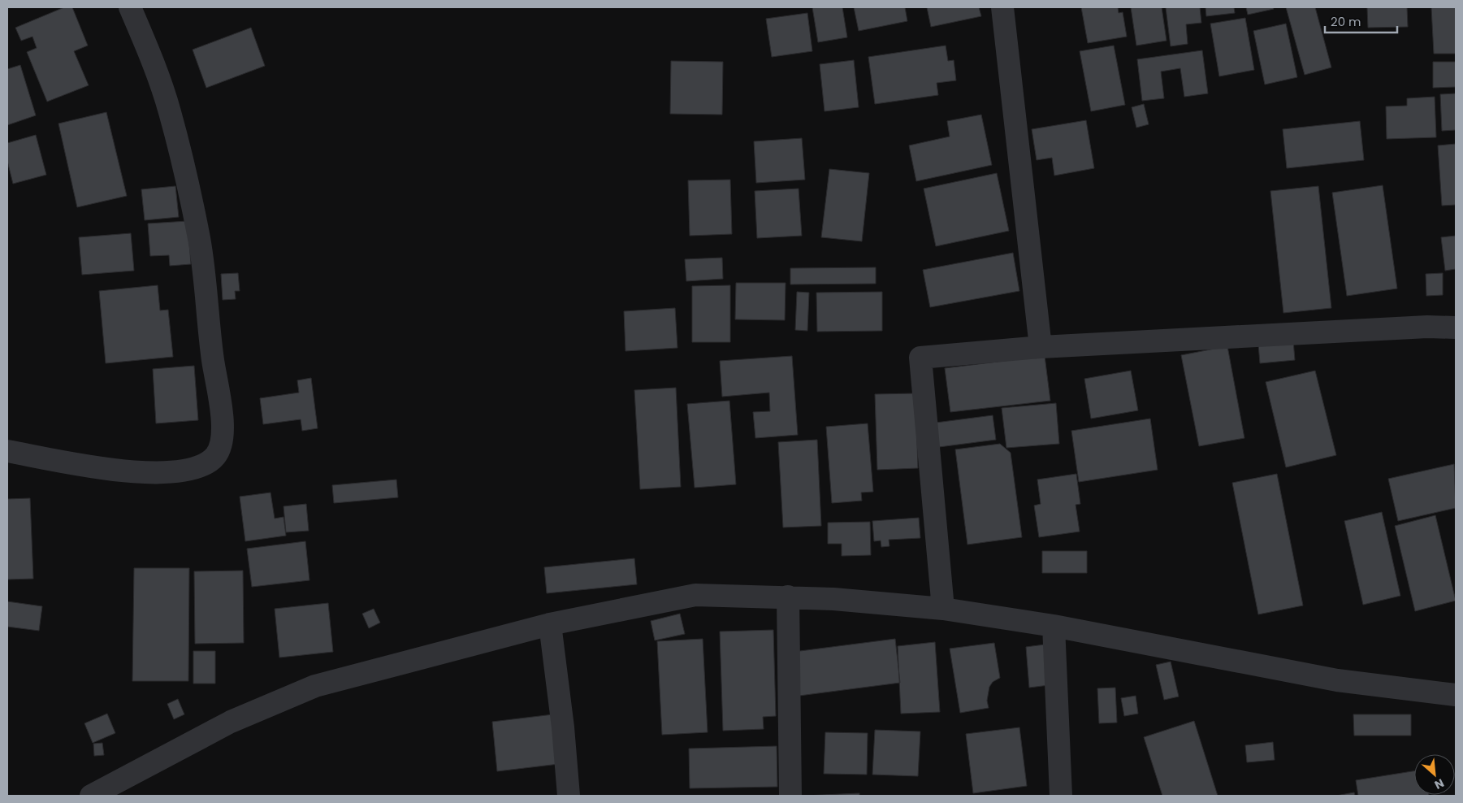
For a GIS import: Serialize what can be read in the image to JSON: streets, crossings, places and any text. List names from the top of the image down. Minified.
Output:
{"scale_bar":"20 m","north":"bottom right"}
